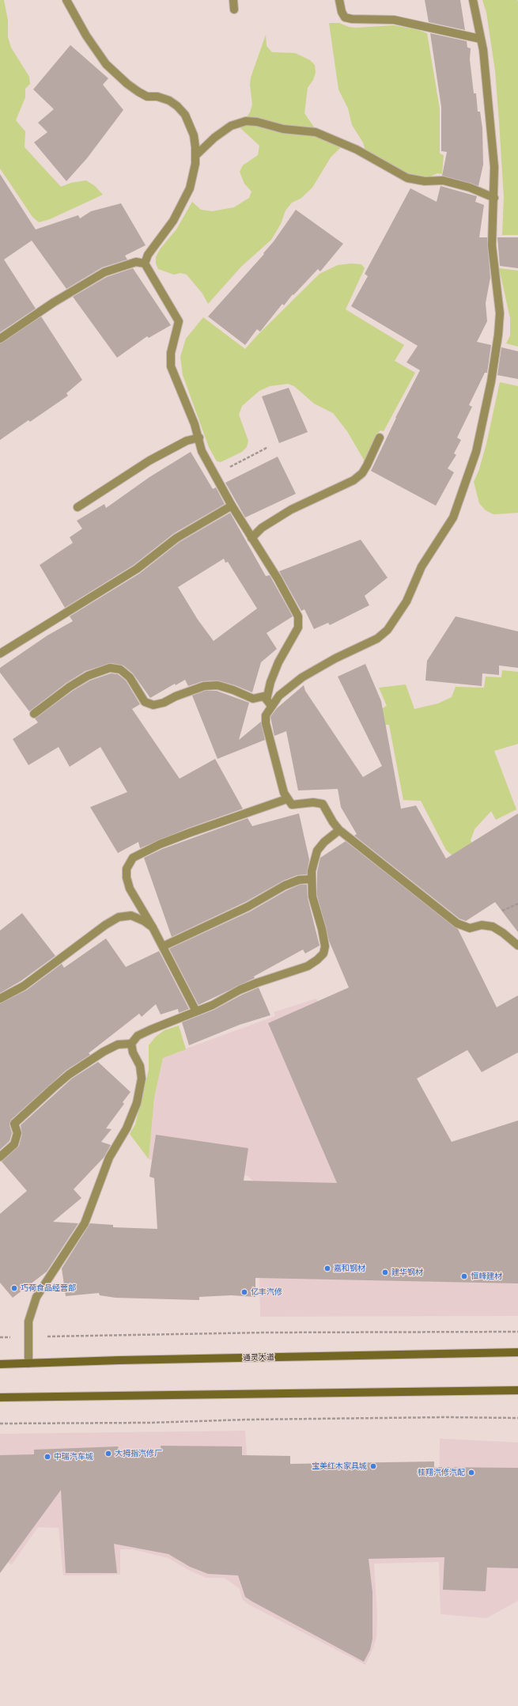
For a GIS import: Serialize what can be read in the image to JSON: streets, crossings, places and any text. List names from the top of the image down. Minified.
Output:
{"streets":{"main road":["通灵大道"]},"places":["嘉和钢材","建华钢材","恒峰建材","巧荷食品经营部","亿丰汽修","大拇指汽修厂","中瑞汽车城","宝美红木家具城","桂翔汽修汽配"]}
